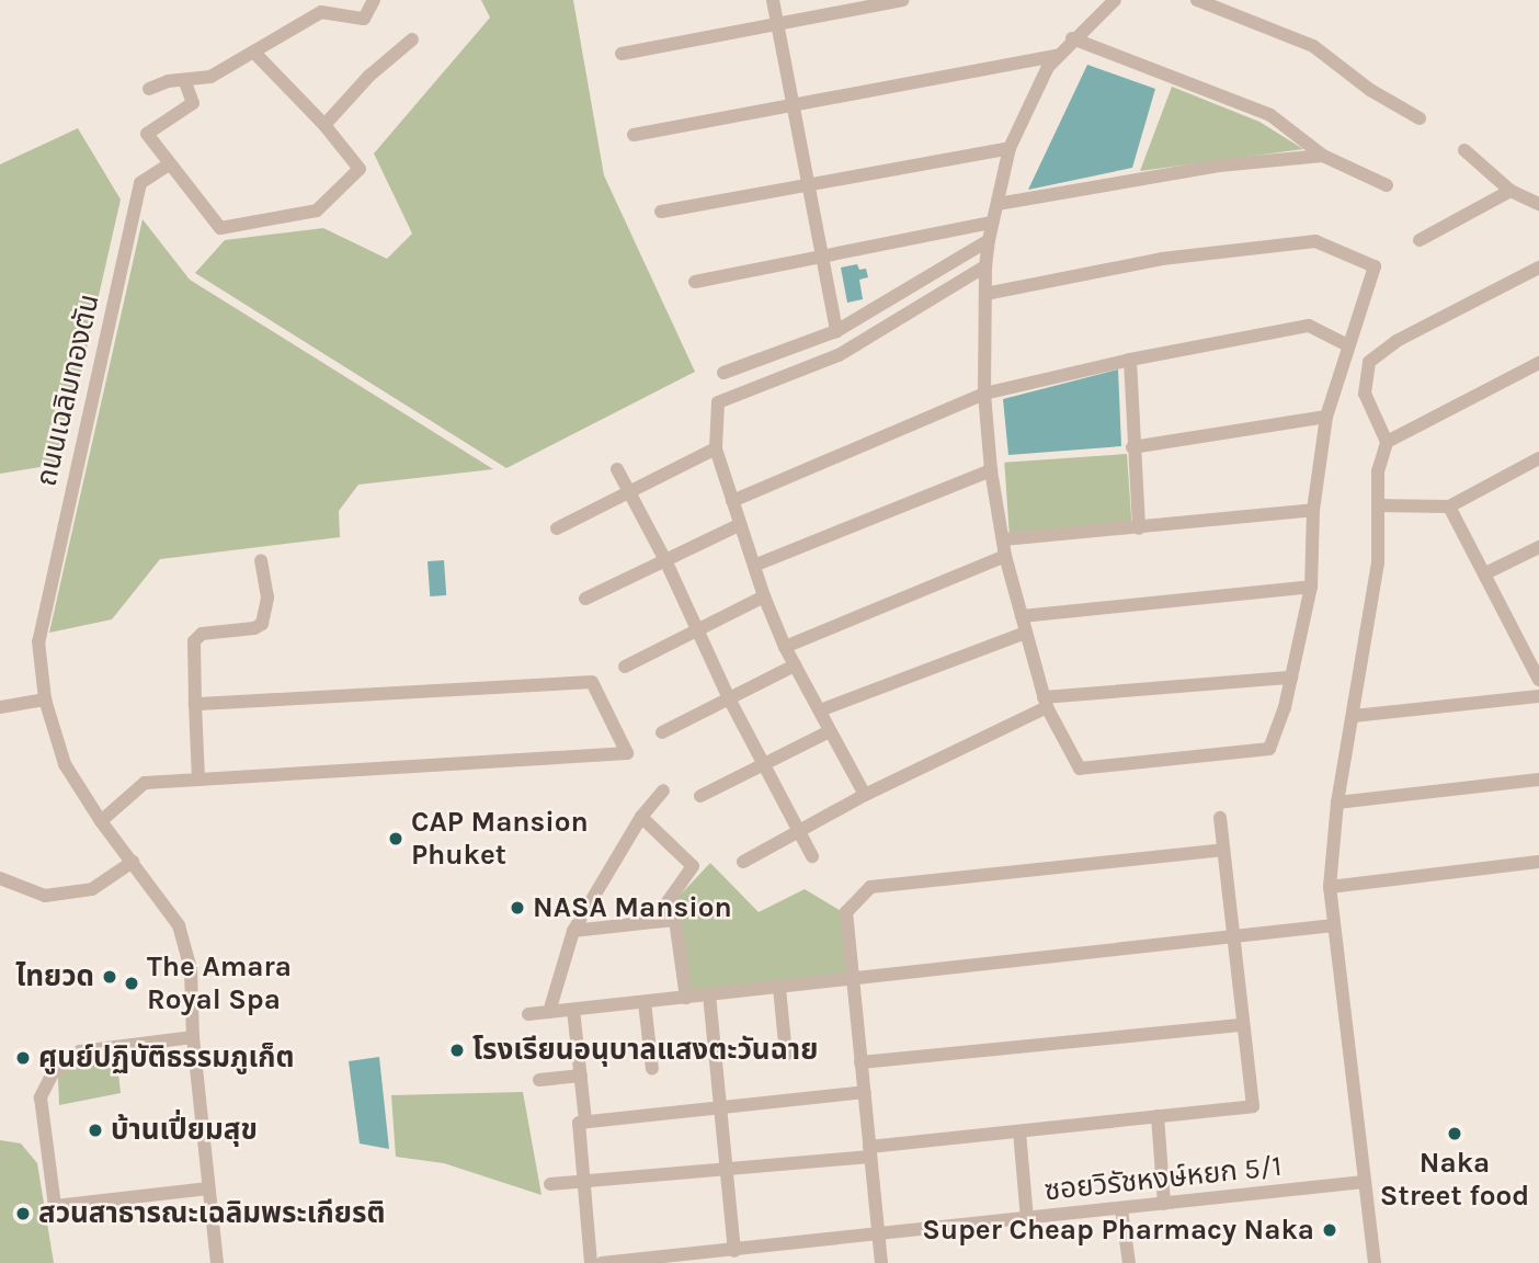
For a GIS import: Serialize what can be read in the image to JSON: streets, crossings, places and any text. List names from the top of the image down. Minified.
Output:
{"streets":{"street":["ถนนเฉลิมทองตัน","ซอยวิรัชหงษ์หยก 5/1"]},"places":["CAP Mansion Phuket","NASA Mansion","ไทยวด","The Amara Royal Spa","โรงเรียนอนุบาลแสงตะวันฉาย","ศูนย์ปฏิบัติธรรมภูเก็ต","บ้านเปี่ยมสุข","Naka Street food","สวนสาธารณะเฉลิมพระเกียรติ","Super Cheap Pharmacy Naka"]}
